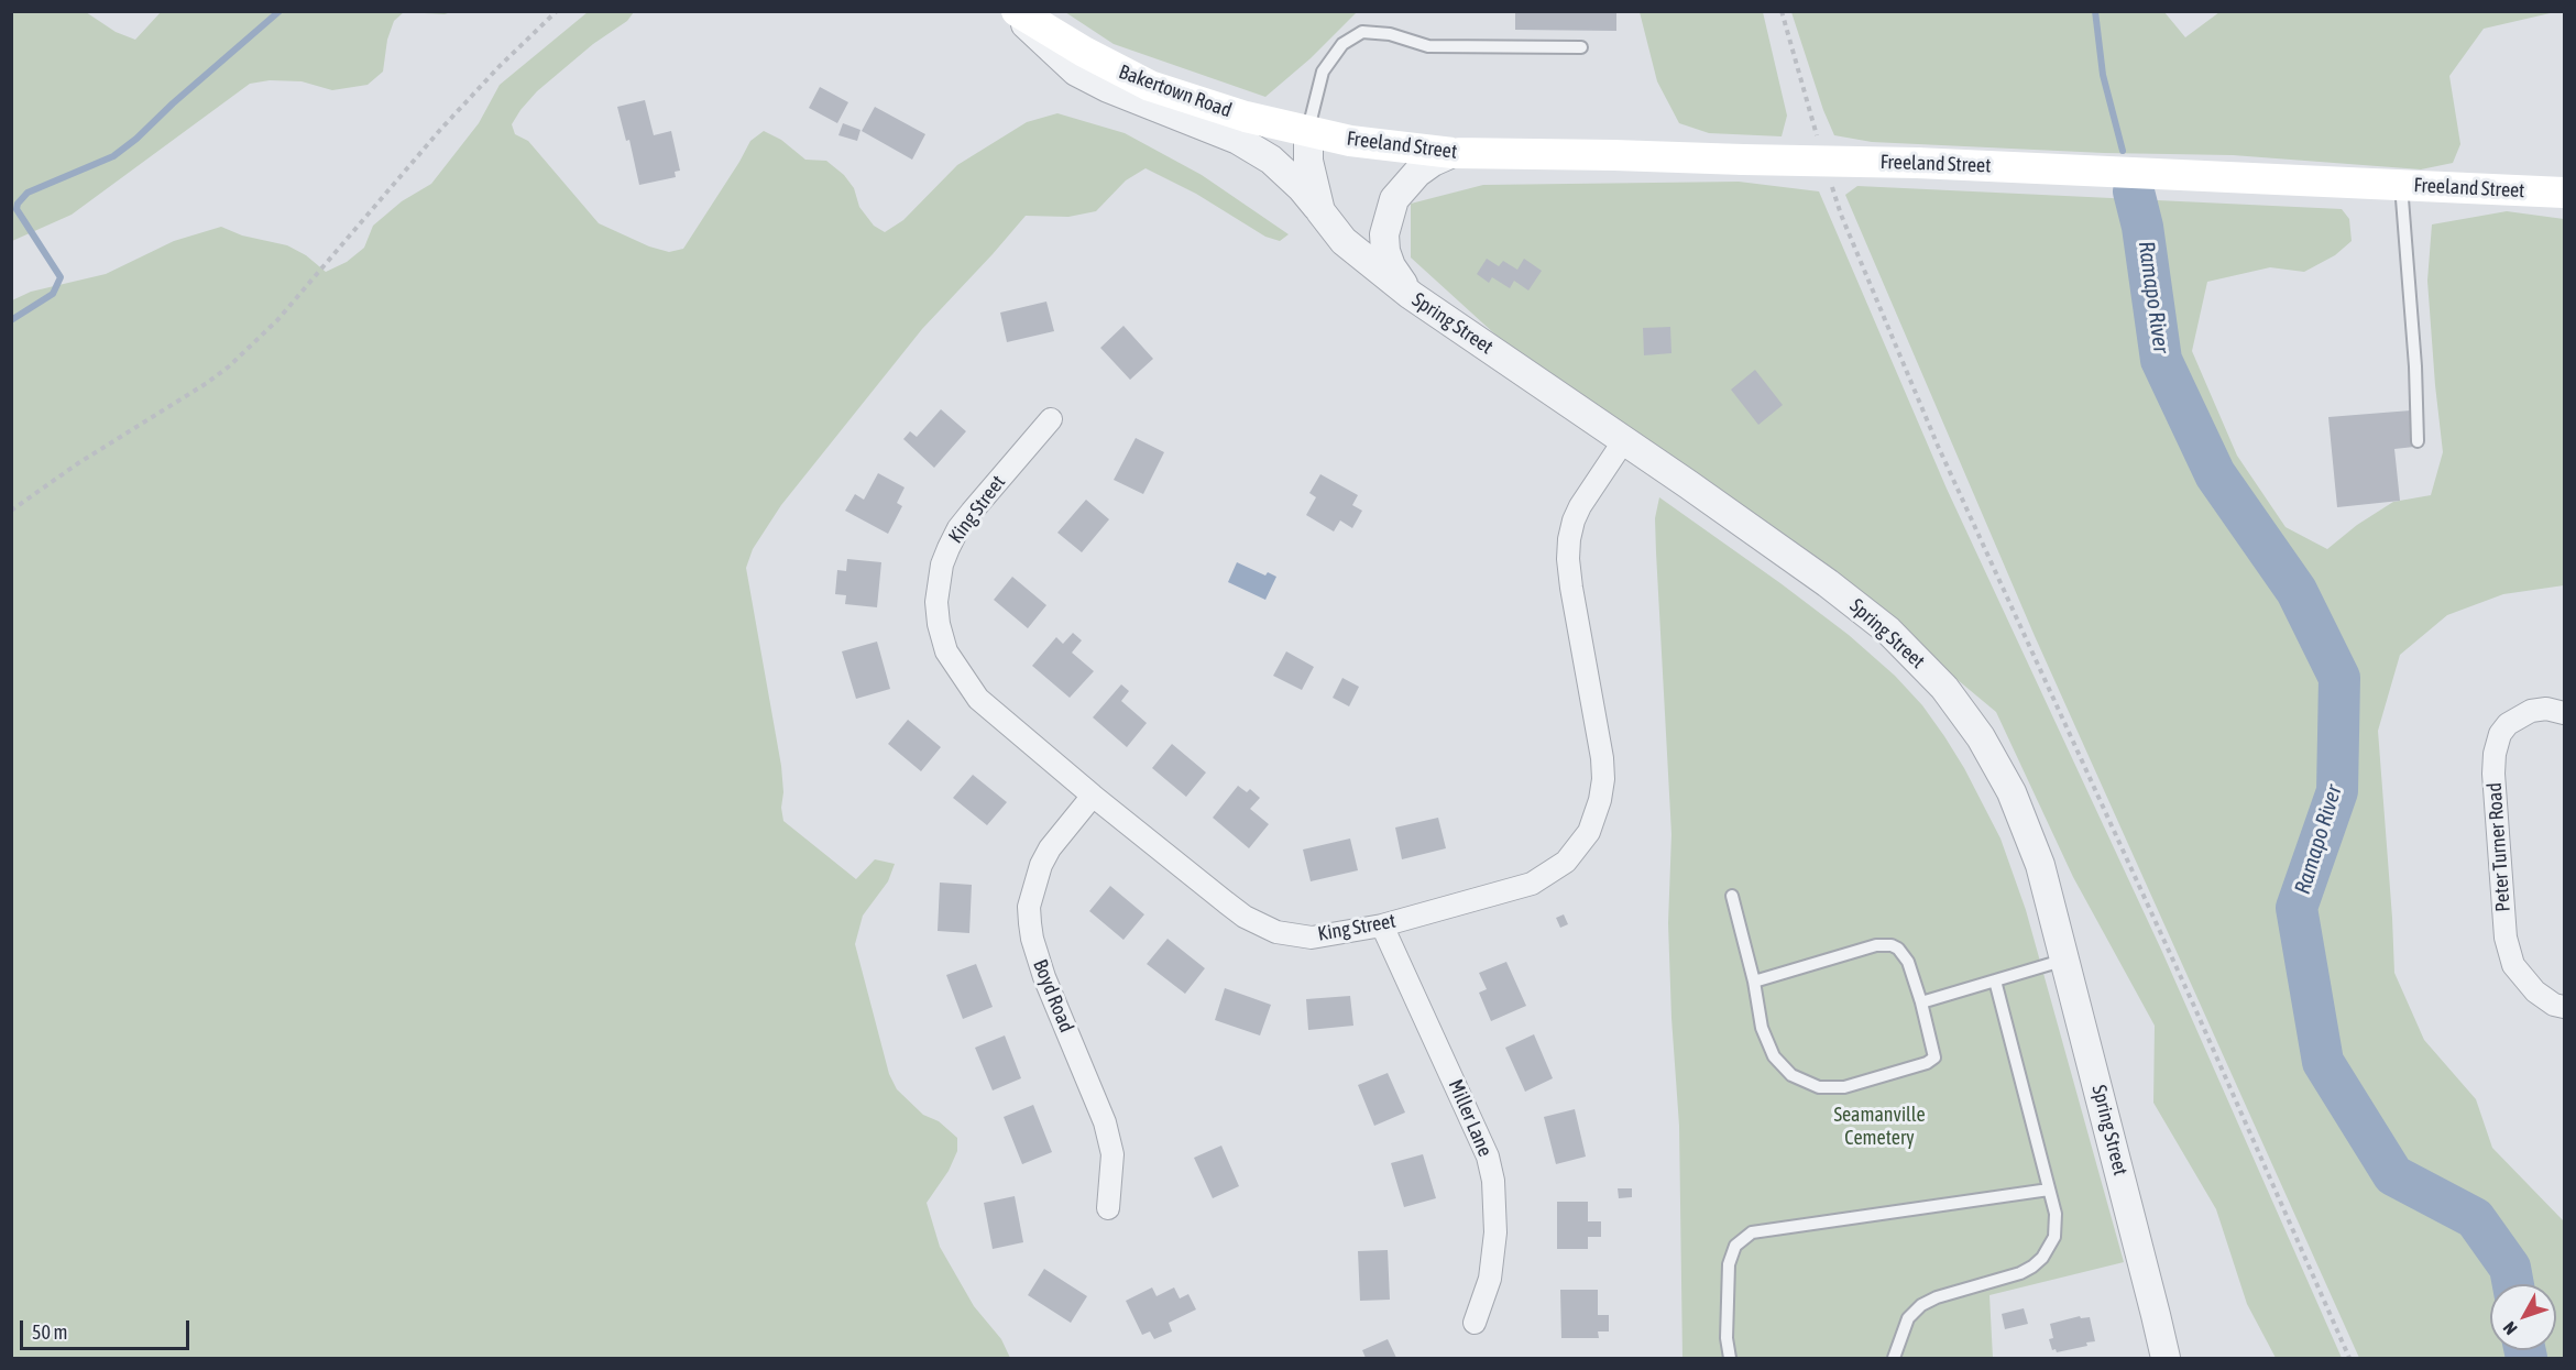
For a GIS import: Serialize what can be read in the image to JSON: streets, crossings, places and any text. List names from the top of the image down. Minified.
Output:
{"streets":{"main road":["Bakertown Road","Freeland Street"],"street":["Spring Street","King Street","Peter Turner Road","Boyd Road","Miller Lane"]},"crossings":[["Bakertown Road","Freeland Street"],["Bakertown Road","Spring Street"],["Freeland Street","Spring Street"],["Spring Street","King Street"],["King Street","Boyd Road"],["King Street","Miller Lane"]],"water":["Ramapo River"],"parks":["Seamanville Cemetery"],"scale_bar":"50 m","north":"bottom left"}
